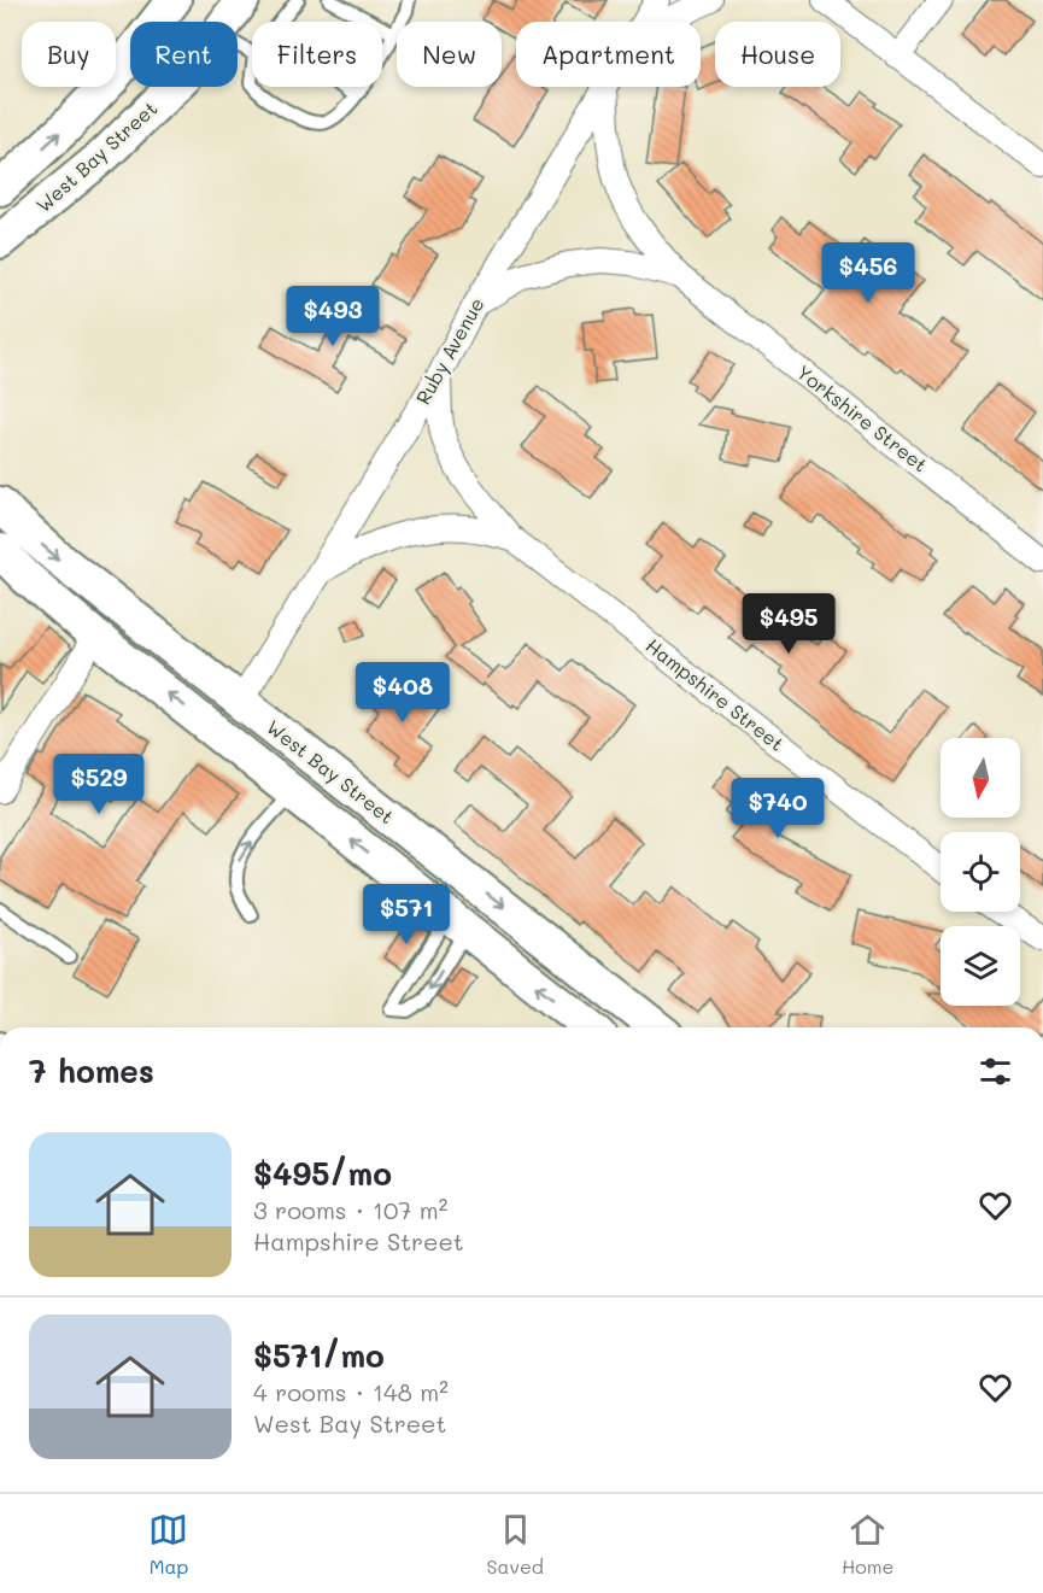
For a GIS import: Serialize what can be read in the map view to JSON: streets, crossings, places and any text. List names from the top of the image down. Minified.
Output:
{"streets":{"main road":["West Bay Street"],"street":["Ruby Avenue","Yorkshire Street","Hampshire Street"]},"crossings":[["West Bay Street","Ruby Avenue"],["Ruby Avenue","Yorkshire Street"],["Ruby Avenue","Hampshire Street"]],"north":"bottom","page":{"chip":["Buy","Rent","Filters","New","Apartment","House"],"price":["$456","$493","$495","$408","$529","$740","$571"],"heading":"7 homes","list":[{"name":"$495/mo","note":"3 rooms · 107 m² · Hampshire Street"},{"name":"$571/mo","note":"4 rooms · 148 m² · West Bay Street"}],"tabs":["Map","Saved","Home"]}}
